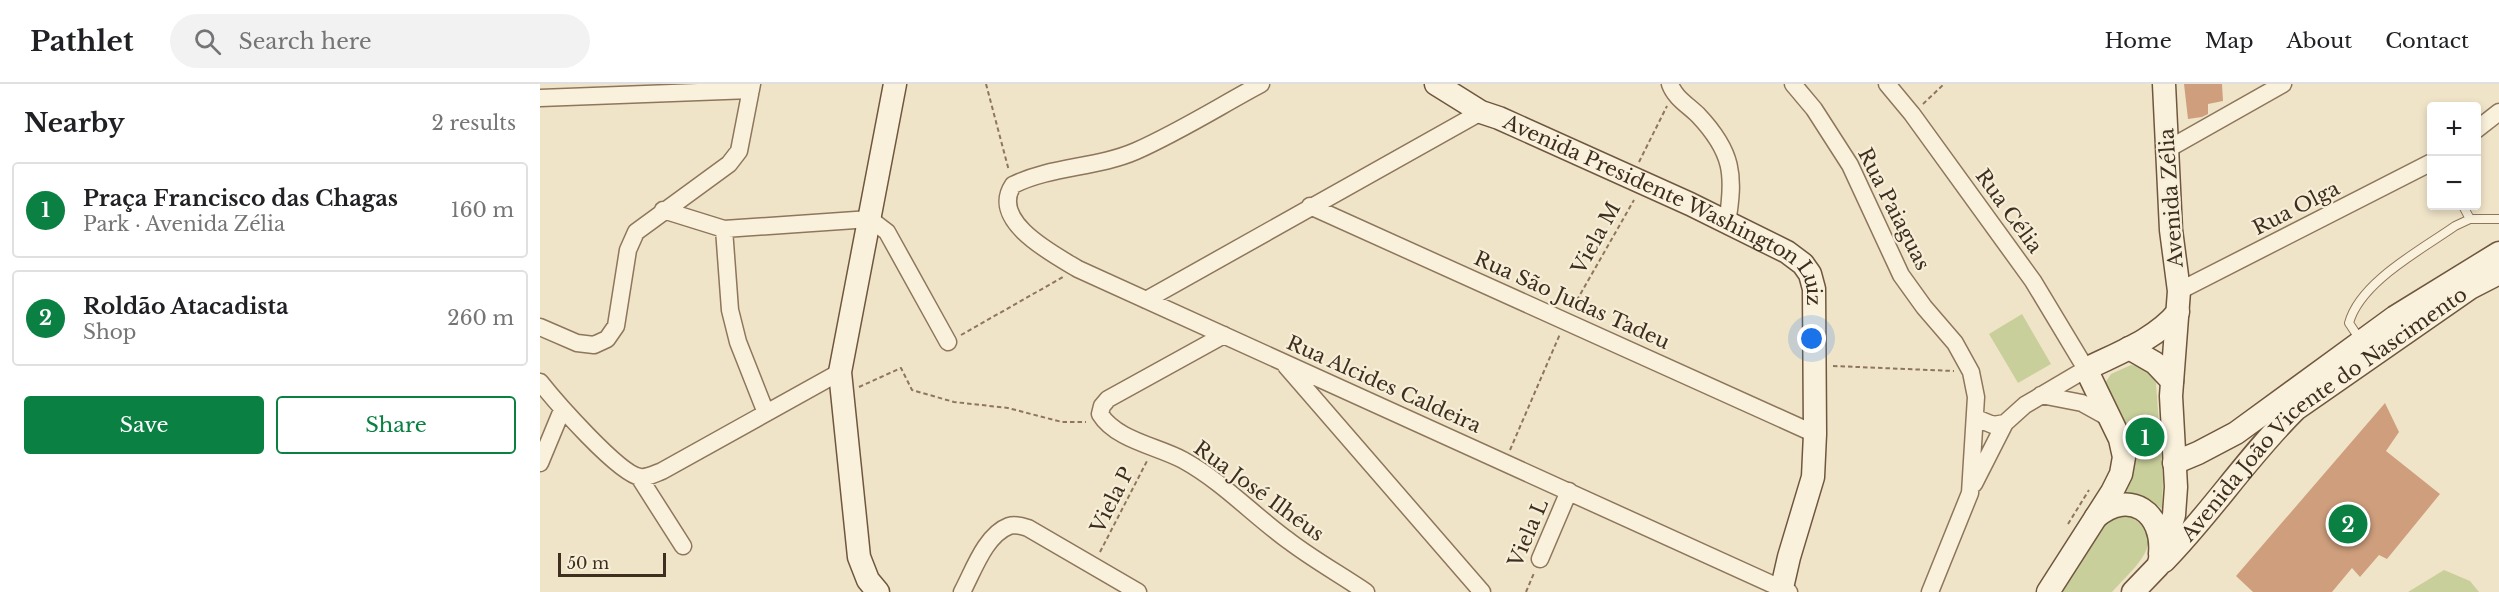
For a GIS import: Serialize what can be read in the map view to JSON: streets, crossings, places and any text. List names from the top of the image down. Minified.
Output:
{"streets":{"street":["Avenida Zélia","Rua Olga","Rua Paiaguas","Rua Célia","Avenida Presidente Washington Luiz","Rua São Judas Tadeu","Rua Alcides Caldeira","Avenida João Vicente do Nascimento","Rua José Ilhéus","Viela L"],"path":["Viela M","Viela P"]},"crossings":[["Avenida Zélia","Rua Olga"],["Avenida Zélia","Rua Célia"],["Avenida Presidente Washington Luiz","Viela M"],["Avenida Presidente Washington Luiz","Rua São Judas Tadeu"],["Avenida Presidente Washington Luiz","Rua Alcides Caldeira"],["Viela M","Rua São Judas Tadeu"],["Viela M","Rua Alcides Caldeira"],["Rua Alcides Caldeira","Viela L"],["Rua José Ilhéus","Viela P"]],"scale_bar":"50 m","page":{"header":"Pathlet","search":"Search here","nav":["Home","Map","About","Contact"],"heading":["Nearby","2 results"],"map_buttons":["+","−"],"list":[{"mark":"1","name":"Praça Francisco das Chagas","note":"Park · Avenida Zélia","value":"160 m"},{"mark":"2","name":"Roldão Atacadista","note":"Shop","value":"260 m"}],"buttons":["Save","Share"],"pins":["1","2"],"scale":"50 m"}}
